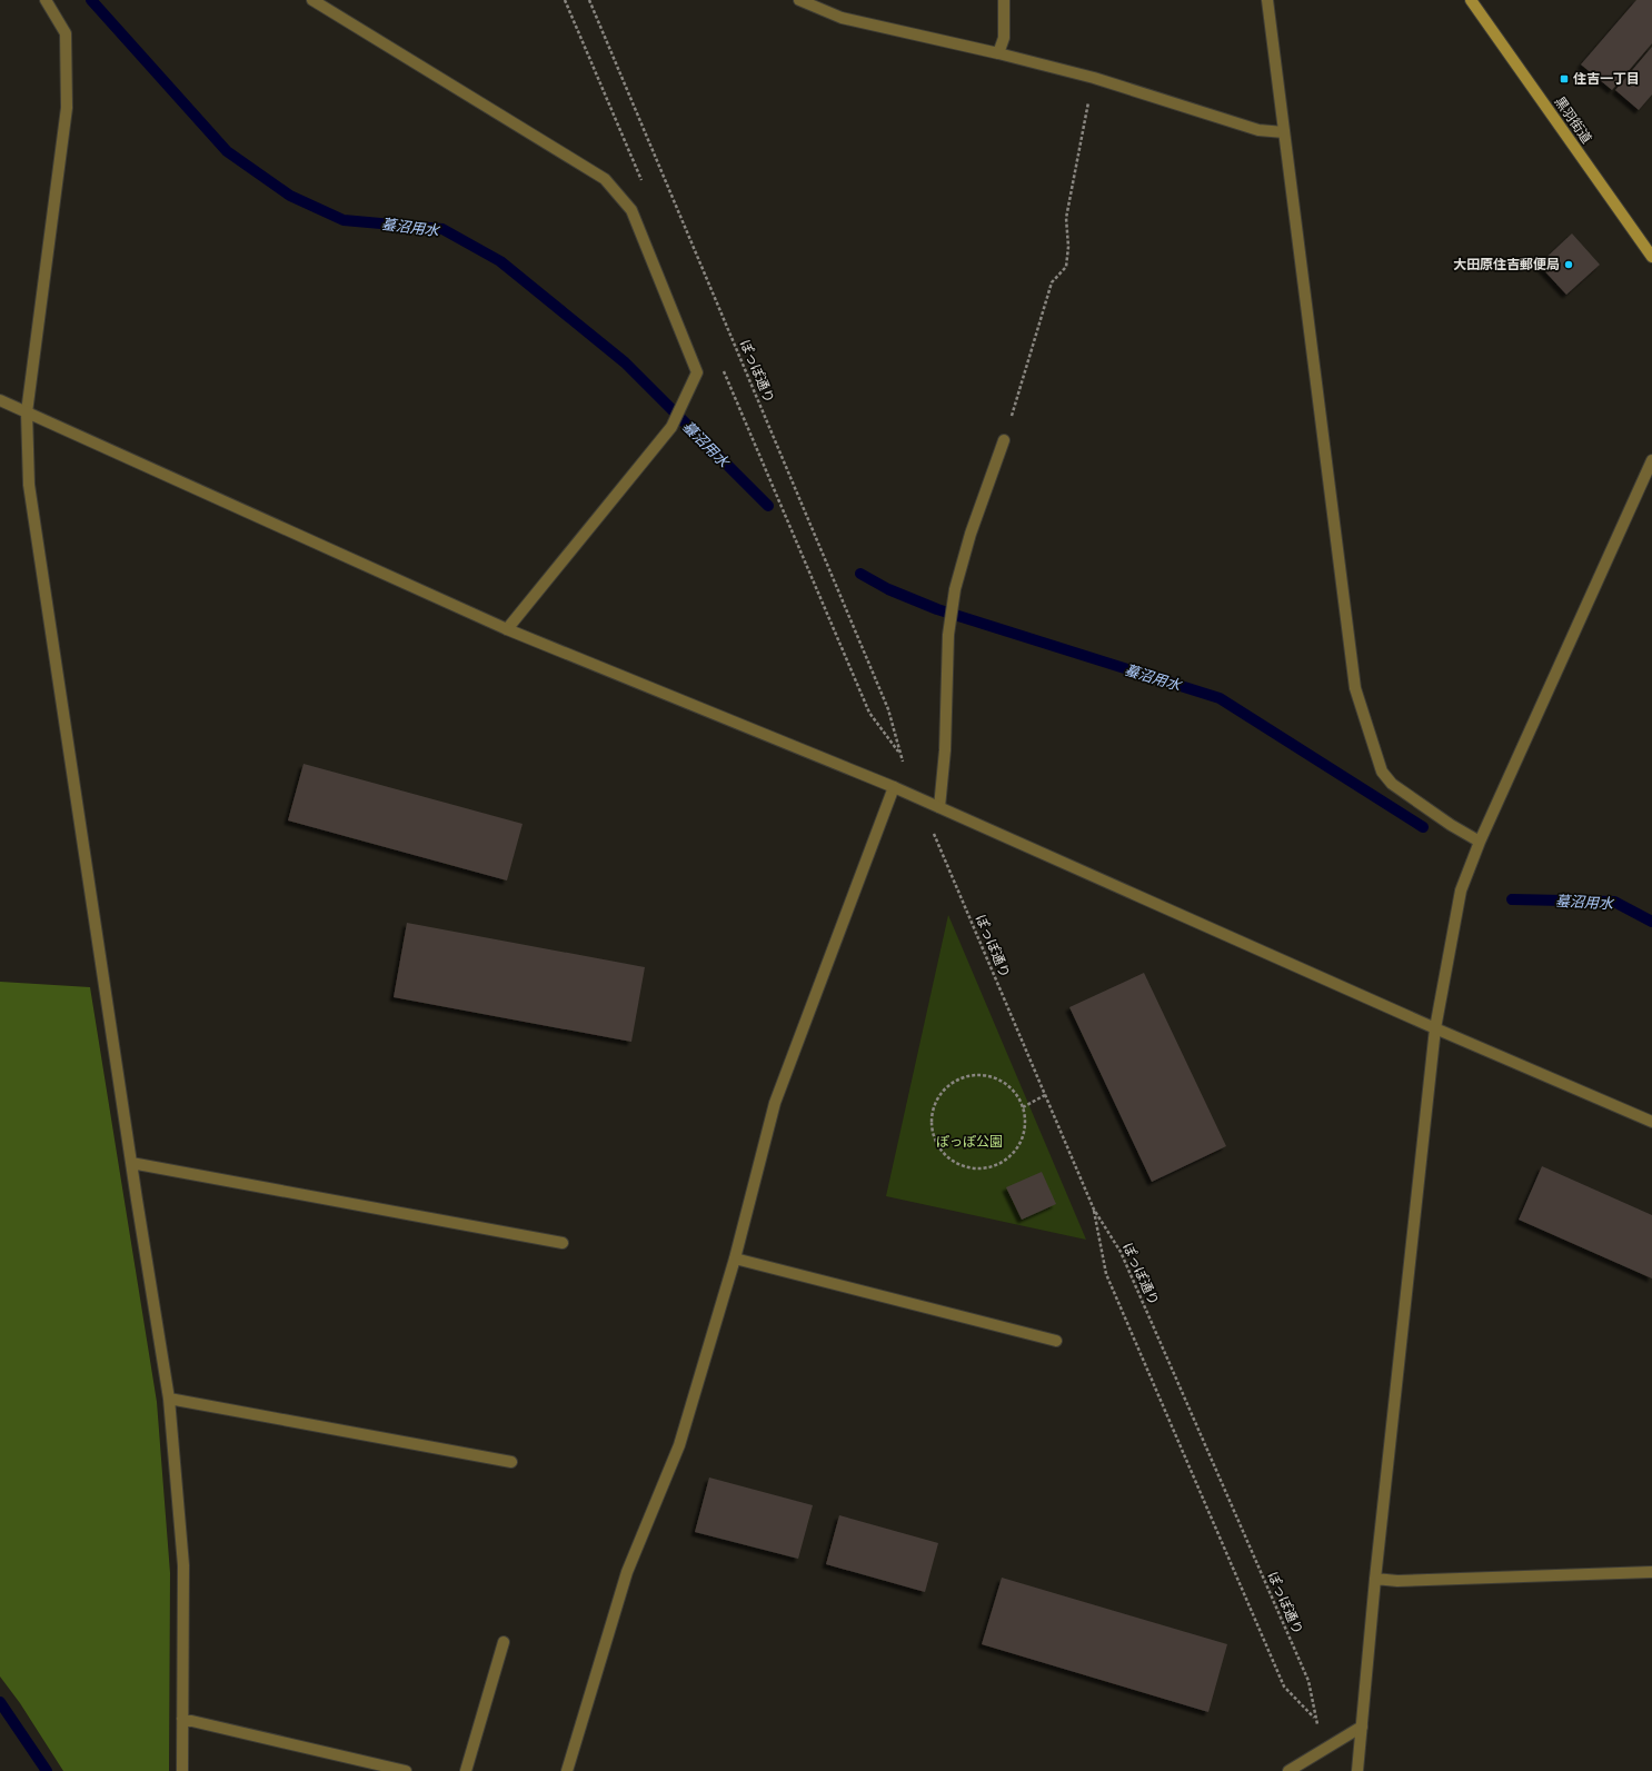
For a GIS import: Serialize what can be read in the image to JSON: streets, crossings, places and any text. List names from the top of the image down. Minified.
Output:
{"streets":{"street":["黒羽街道"],"path":["ぽっぽ通り"]},"water":["蟇沼用水"],"parks":["ぽっぽ公園"],"places":{"transit":["住吉一丁目"],"other":["大田原住吉郵便局"]}}
